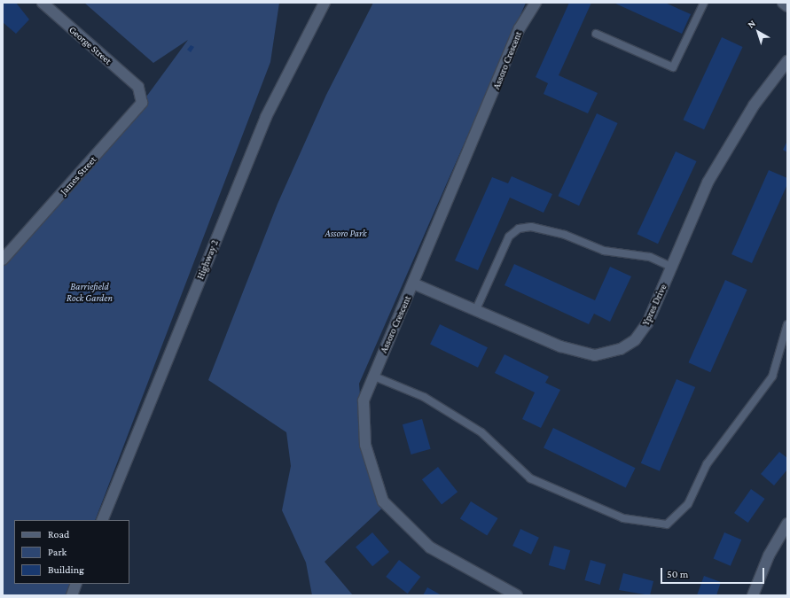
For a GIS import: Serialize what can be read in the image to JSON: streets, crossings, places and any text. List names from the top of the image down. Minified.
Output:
{"streets":{"street":["George Street","Assoro Crescent","James Street","Highway 2","Ypres Drive"]},"crossings":[["George Street","James Street"],["Assoro Crescent","Ypres Drive"]],"parks":["Assoro Park","Barriefield Rock Garden"],"legend":["Road","Park","Building"],"scale_bar":"50 m","north":"top left"}
